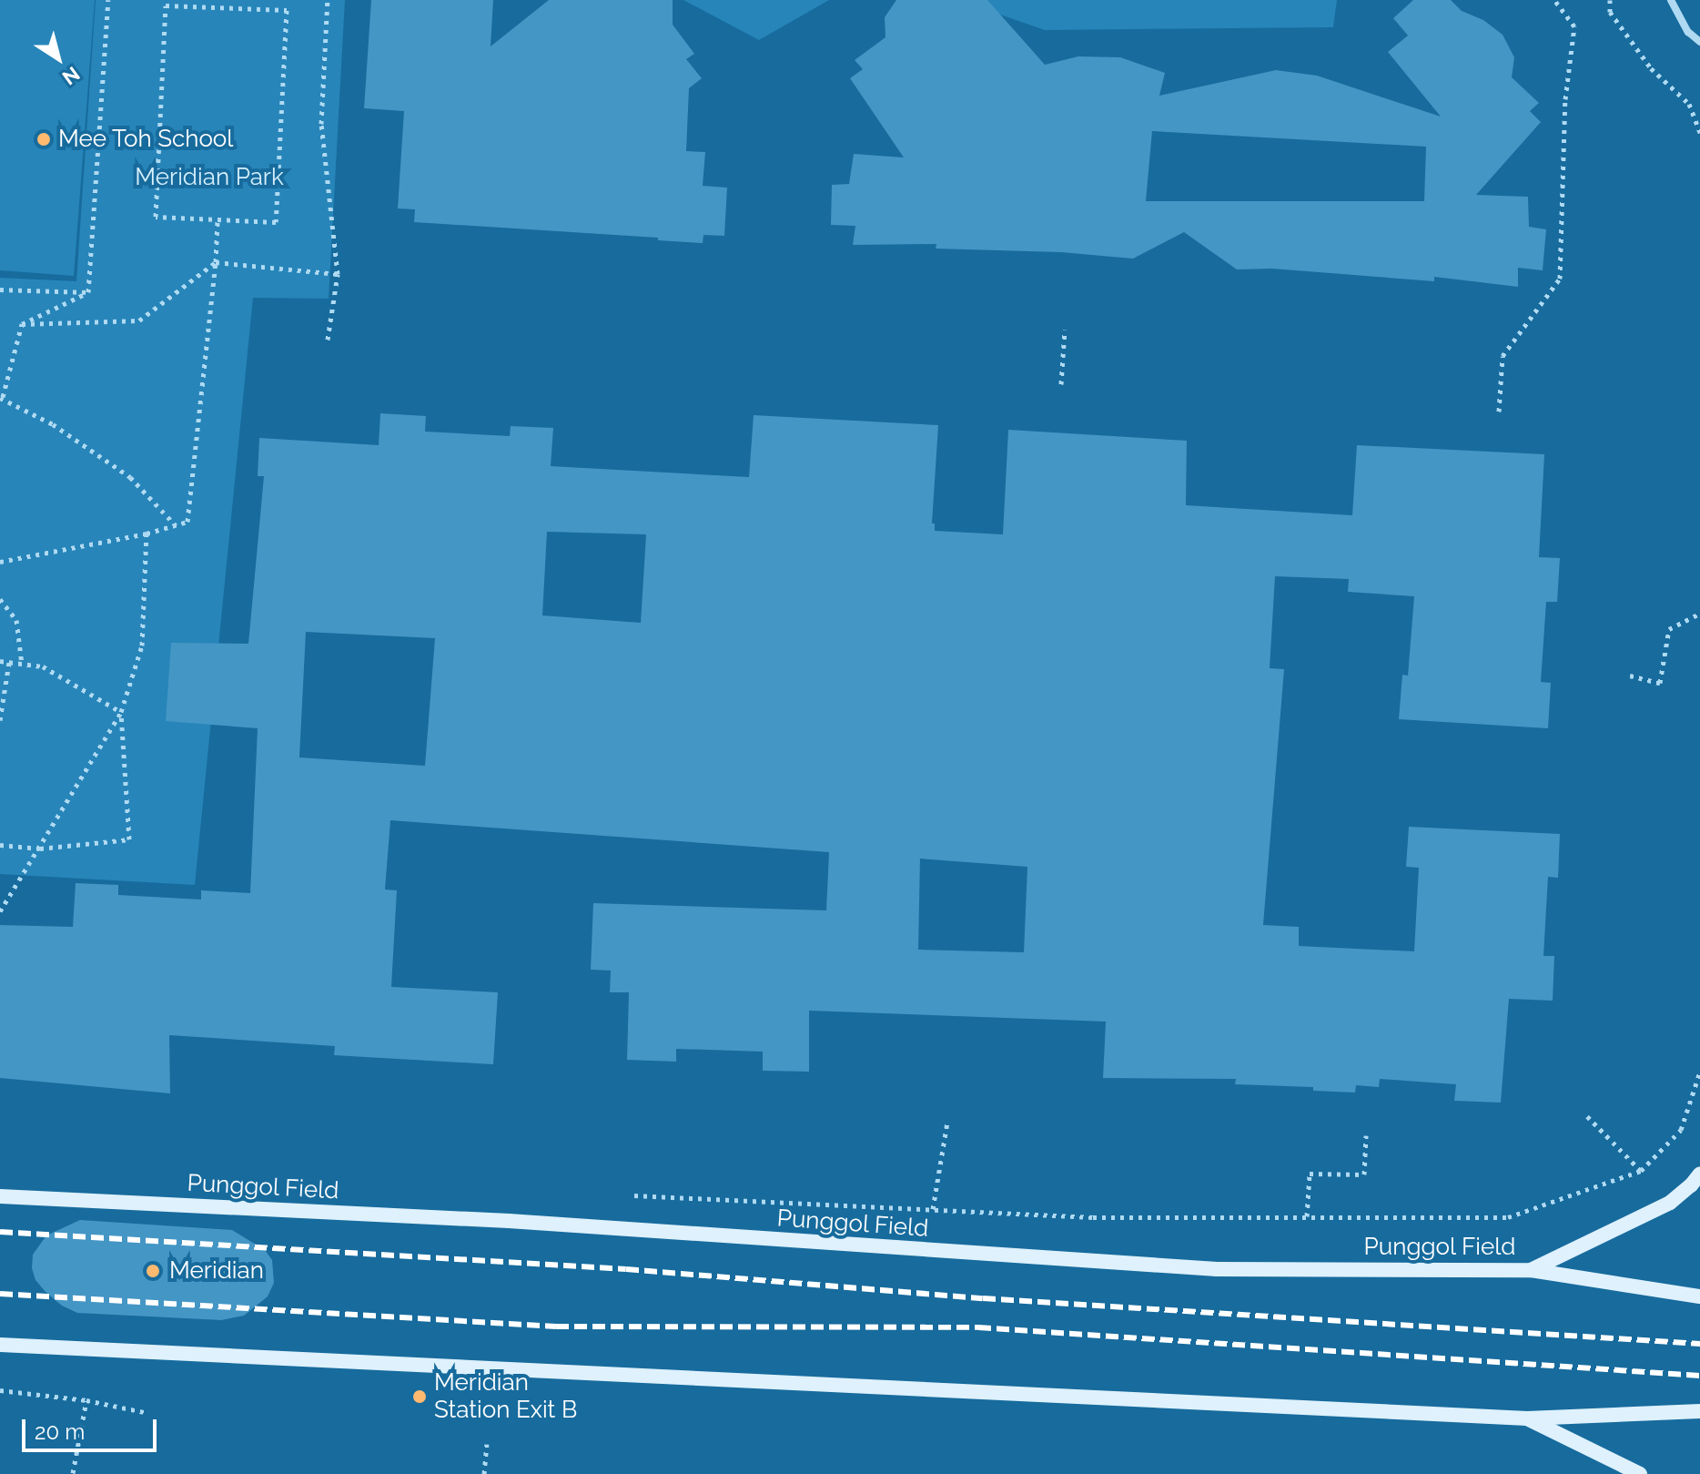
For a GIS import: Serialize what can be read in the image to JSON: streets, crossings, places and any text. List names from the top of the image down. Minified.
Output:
{"streets":{"street":["Punggol Field"]},"parks":["Meridian Park"],"places":["Mee Toh School","Meridian","Meridian Station Exit B"],"scale_bar":"20 m","north":"bottom right"}
